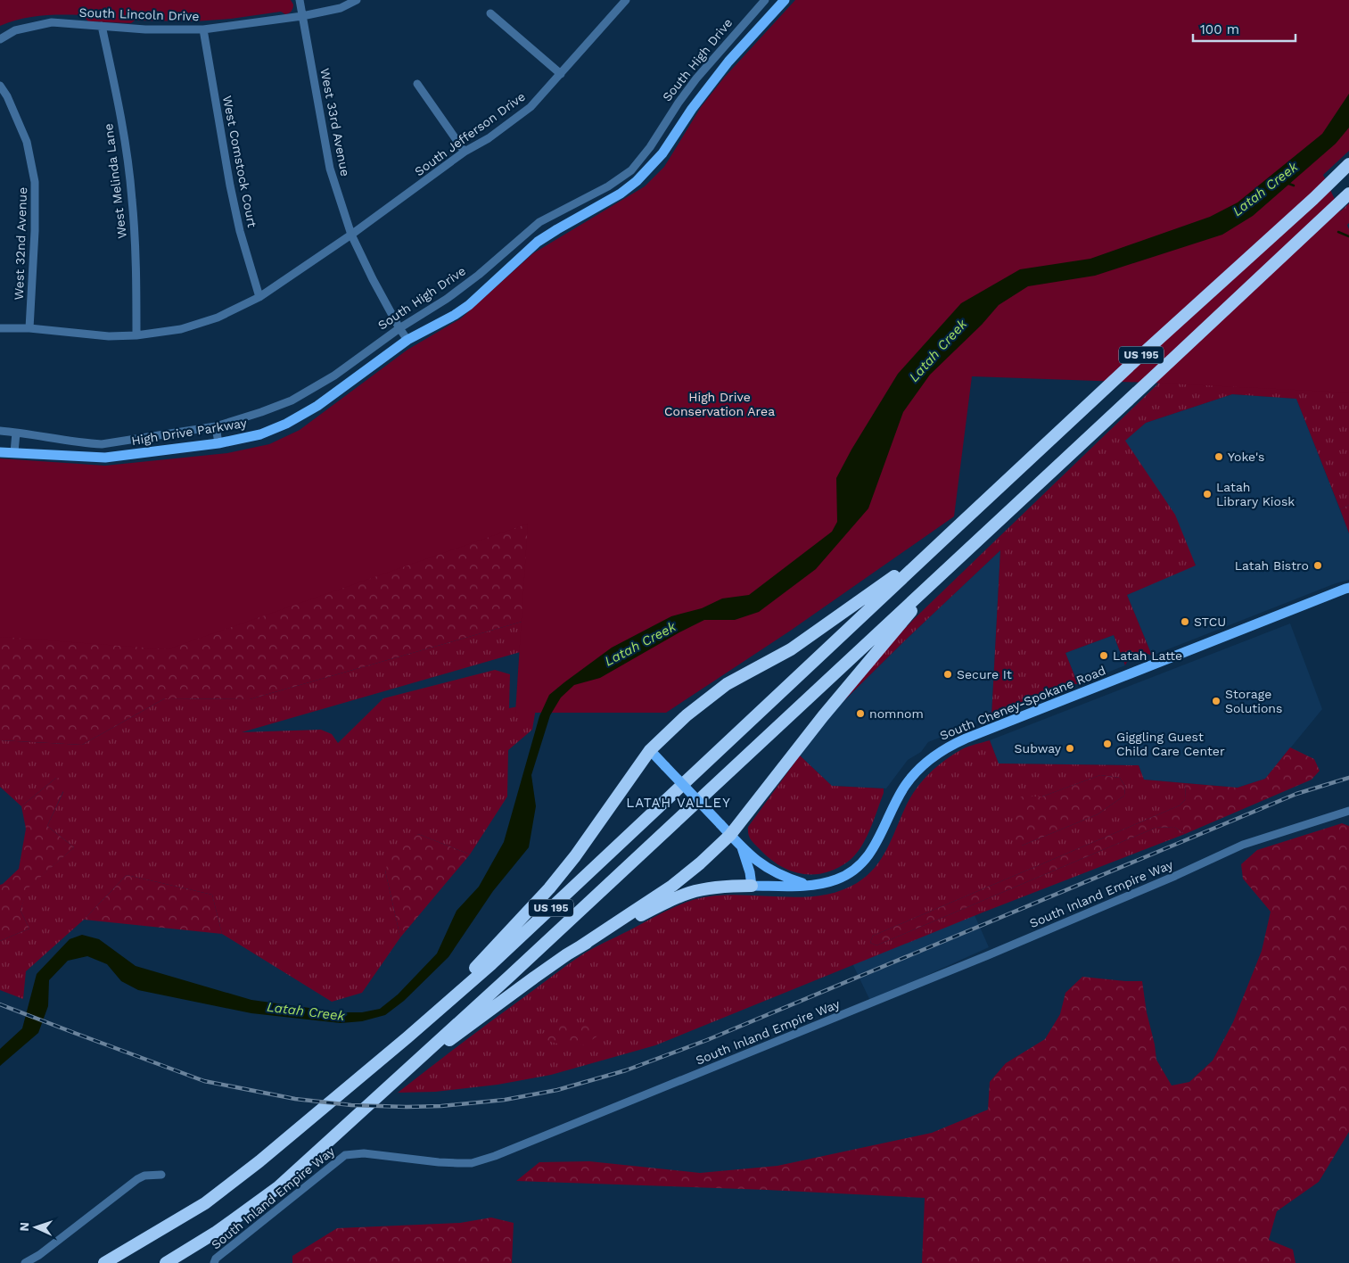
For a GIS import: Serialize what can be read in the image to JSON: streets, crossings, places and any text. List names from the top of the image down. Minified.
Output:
{"streets":{"highway":["US 195"],"main road":["South High Drive","High Drive Parkway","South Cheney-Spokane Road"],"street":["South Lincoln Drive","West 33rd Avenue","South Jefferson Drive","West Comstock Court","West Melinda Lane","West 32nd Avenue","South Inland Empire Way"]},"crossings":[["South Lincoln Drive","West 33rd Avenue"],["South Lincoln Drive","West Comstock Court"],["South Lincoln Drive","West Melinda Lane"],["South High Drive","West 33rd Avenue"],["South High Drive","High Drive Parkway"],["West 33rd Avenue","South Jefferson Drive"],["West 33rd Avenue","High Drive Parkway"],["South Jefferson Drive","West Comstock Court"],["South Jefferson Drive","West Melinda Lane"],["South Jefferson Drive","West 32nd Avenue"]],"districts":["LATAH VALLEY"],"water":["Latah Creek"],"parks":["High Drive Conservation Area"],"places":["Yoke's","Latah Library Kiosk","Latah Bistro","STCU","Latah Latte","Secure It","Storage Solutions","nomnom","Giggling Guest Child Care Center","Subway"],"scale_bar":"100 m","north":"left"}
